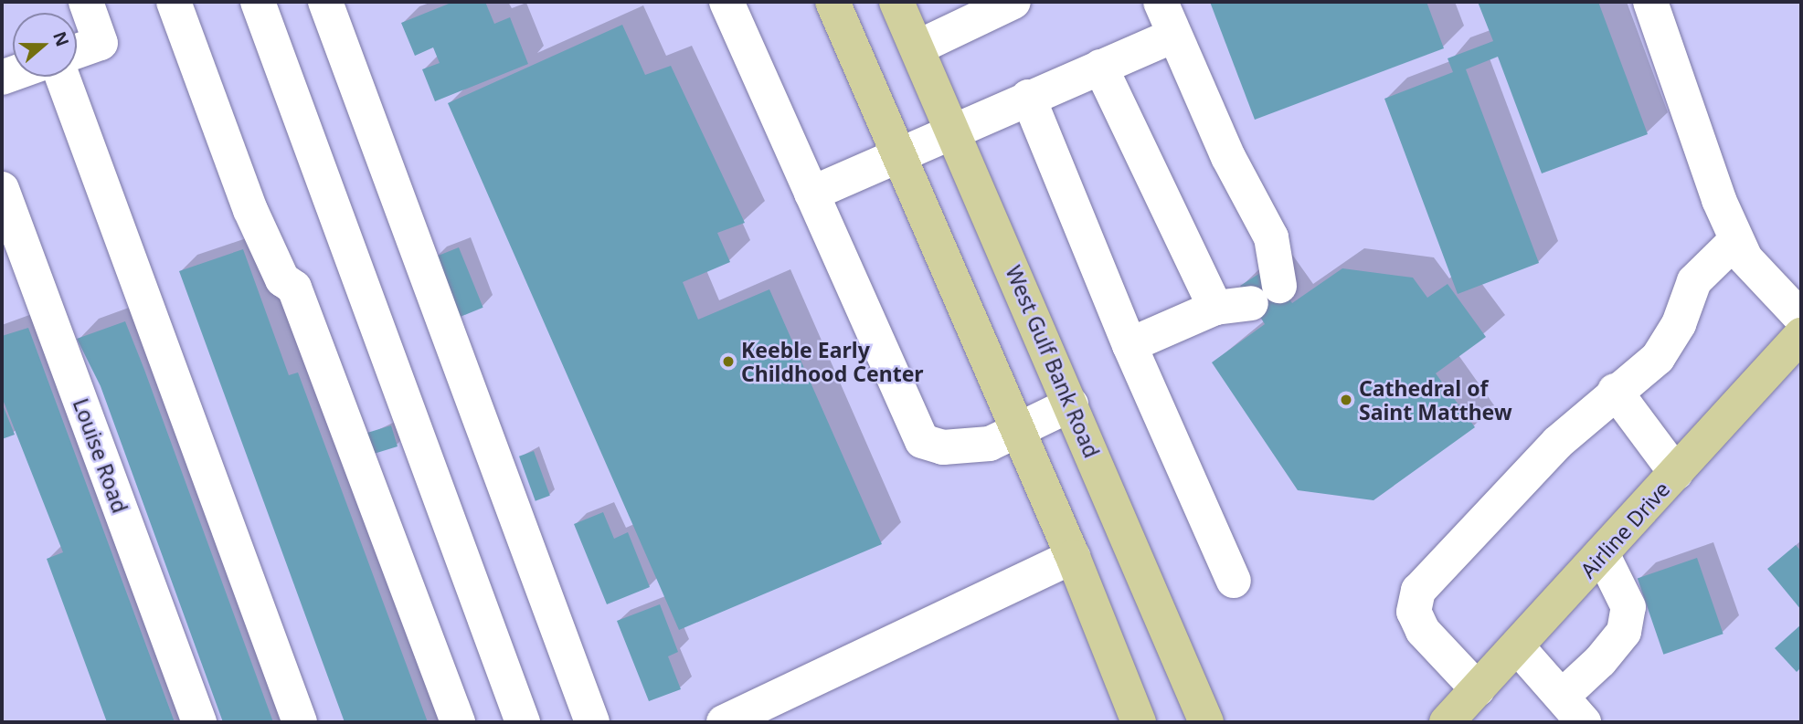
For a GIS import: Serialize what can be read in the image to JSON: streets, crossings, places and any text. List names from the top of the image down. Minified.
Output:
{"streets":{"main road":["West Gulf Bank Road","Airline Drive"],"street":["Louise Road"]},"places":["Keeble Early Childhood Center","Cathedral of Saint Matthew"],"north":"right"}
